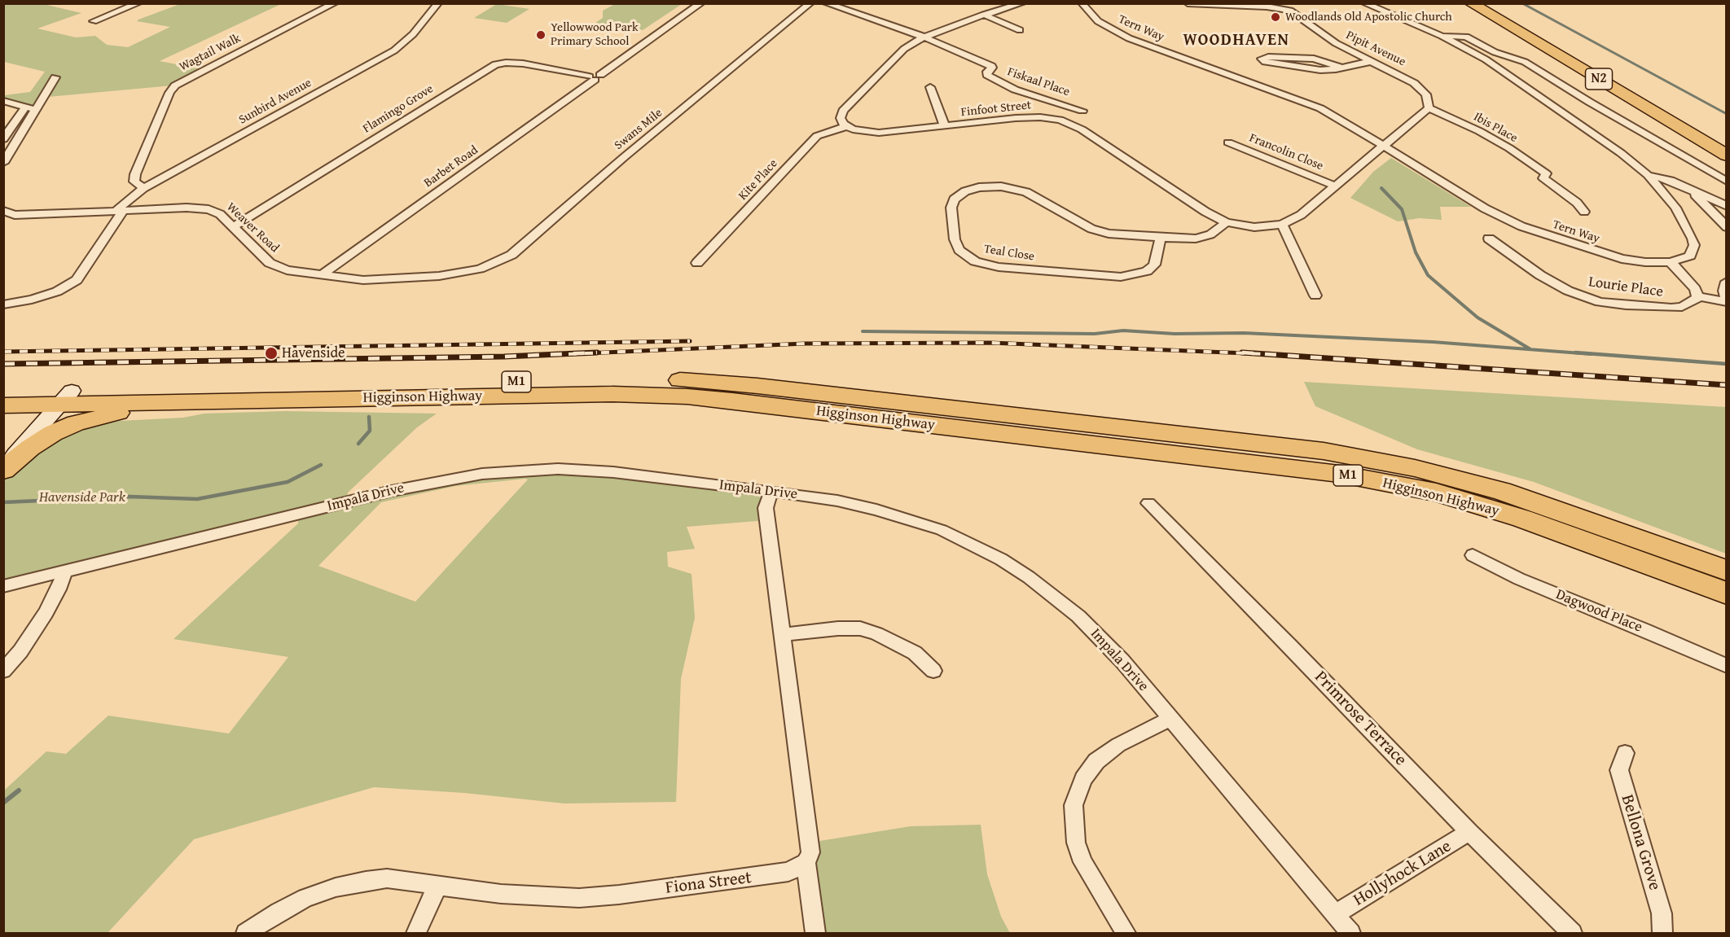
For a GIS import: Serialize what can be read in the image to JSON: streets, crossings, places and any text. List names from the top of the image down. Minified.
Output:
{"streets":{"highway":["N2","M1","Higginson Highway"],"street":["Tern Way","Pipit Avenue","Wagtail Walk","Fiskaal Place","Sunbird Avenue","Flamingo Grove","Finfoot Street","Ibis Place","Swans Mile","Francolin Close","Barbet Road","Kite Place","Weaver Road","Teal Close","Lourie Place","Impala Drive","Dagwood Place","Primrose Terrace","Bellona Grove","Hollyhock Lane","Fiona Street"]},"crossings":[["Tern Way","Finfoot Street"],["Tern Way","Lourie Place"],["Pipit Avenue","Ibis Place"],["Wagtail Walk","Sunbird Avenue"],["Sunbird Avenue","Weaver Road"],["Flamingo Grove","Barbet Road"],["Flamingo Grove","Weaver Road"],["Finfoot Street","Francolin Close"],["Finfoot Street","Kite Place"],["Finfoot Street","Teal Close"],["Swans Mile","Weaver Road"],["Barbet Road","Weaver Road"],["Impala Drive","Hollyhock Lane"],["Primrose Terrace","Hollyhock Lane"]],"districts":["WOODHAVEN"],"parks":["Havenside Park"],"places":["Woodlands Old Apostolic Church","Yellowwood Park Primary School","Havenside"]}
